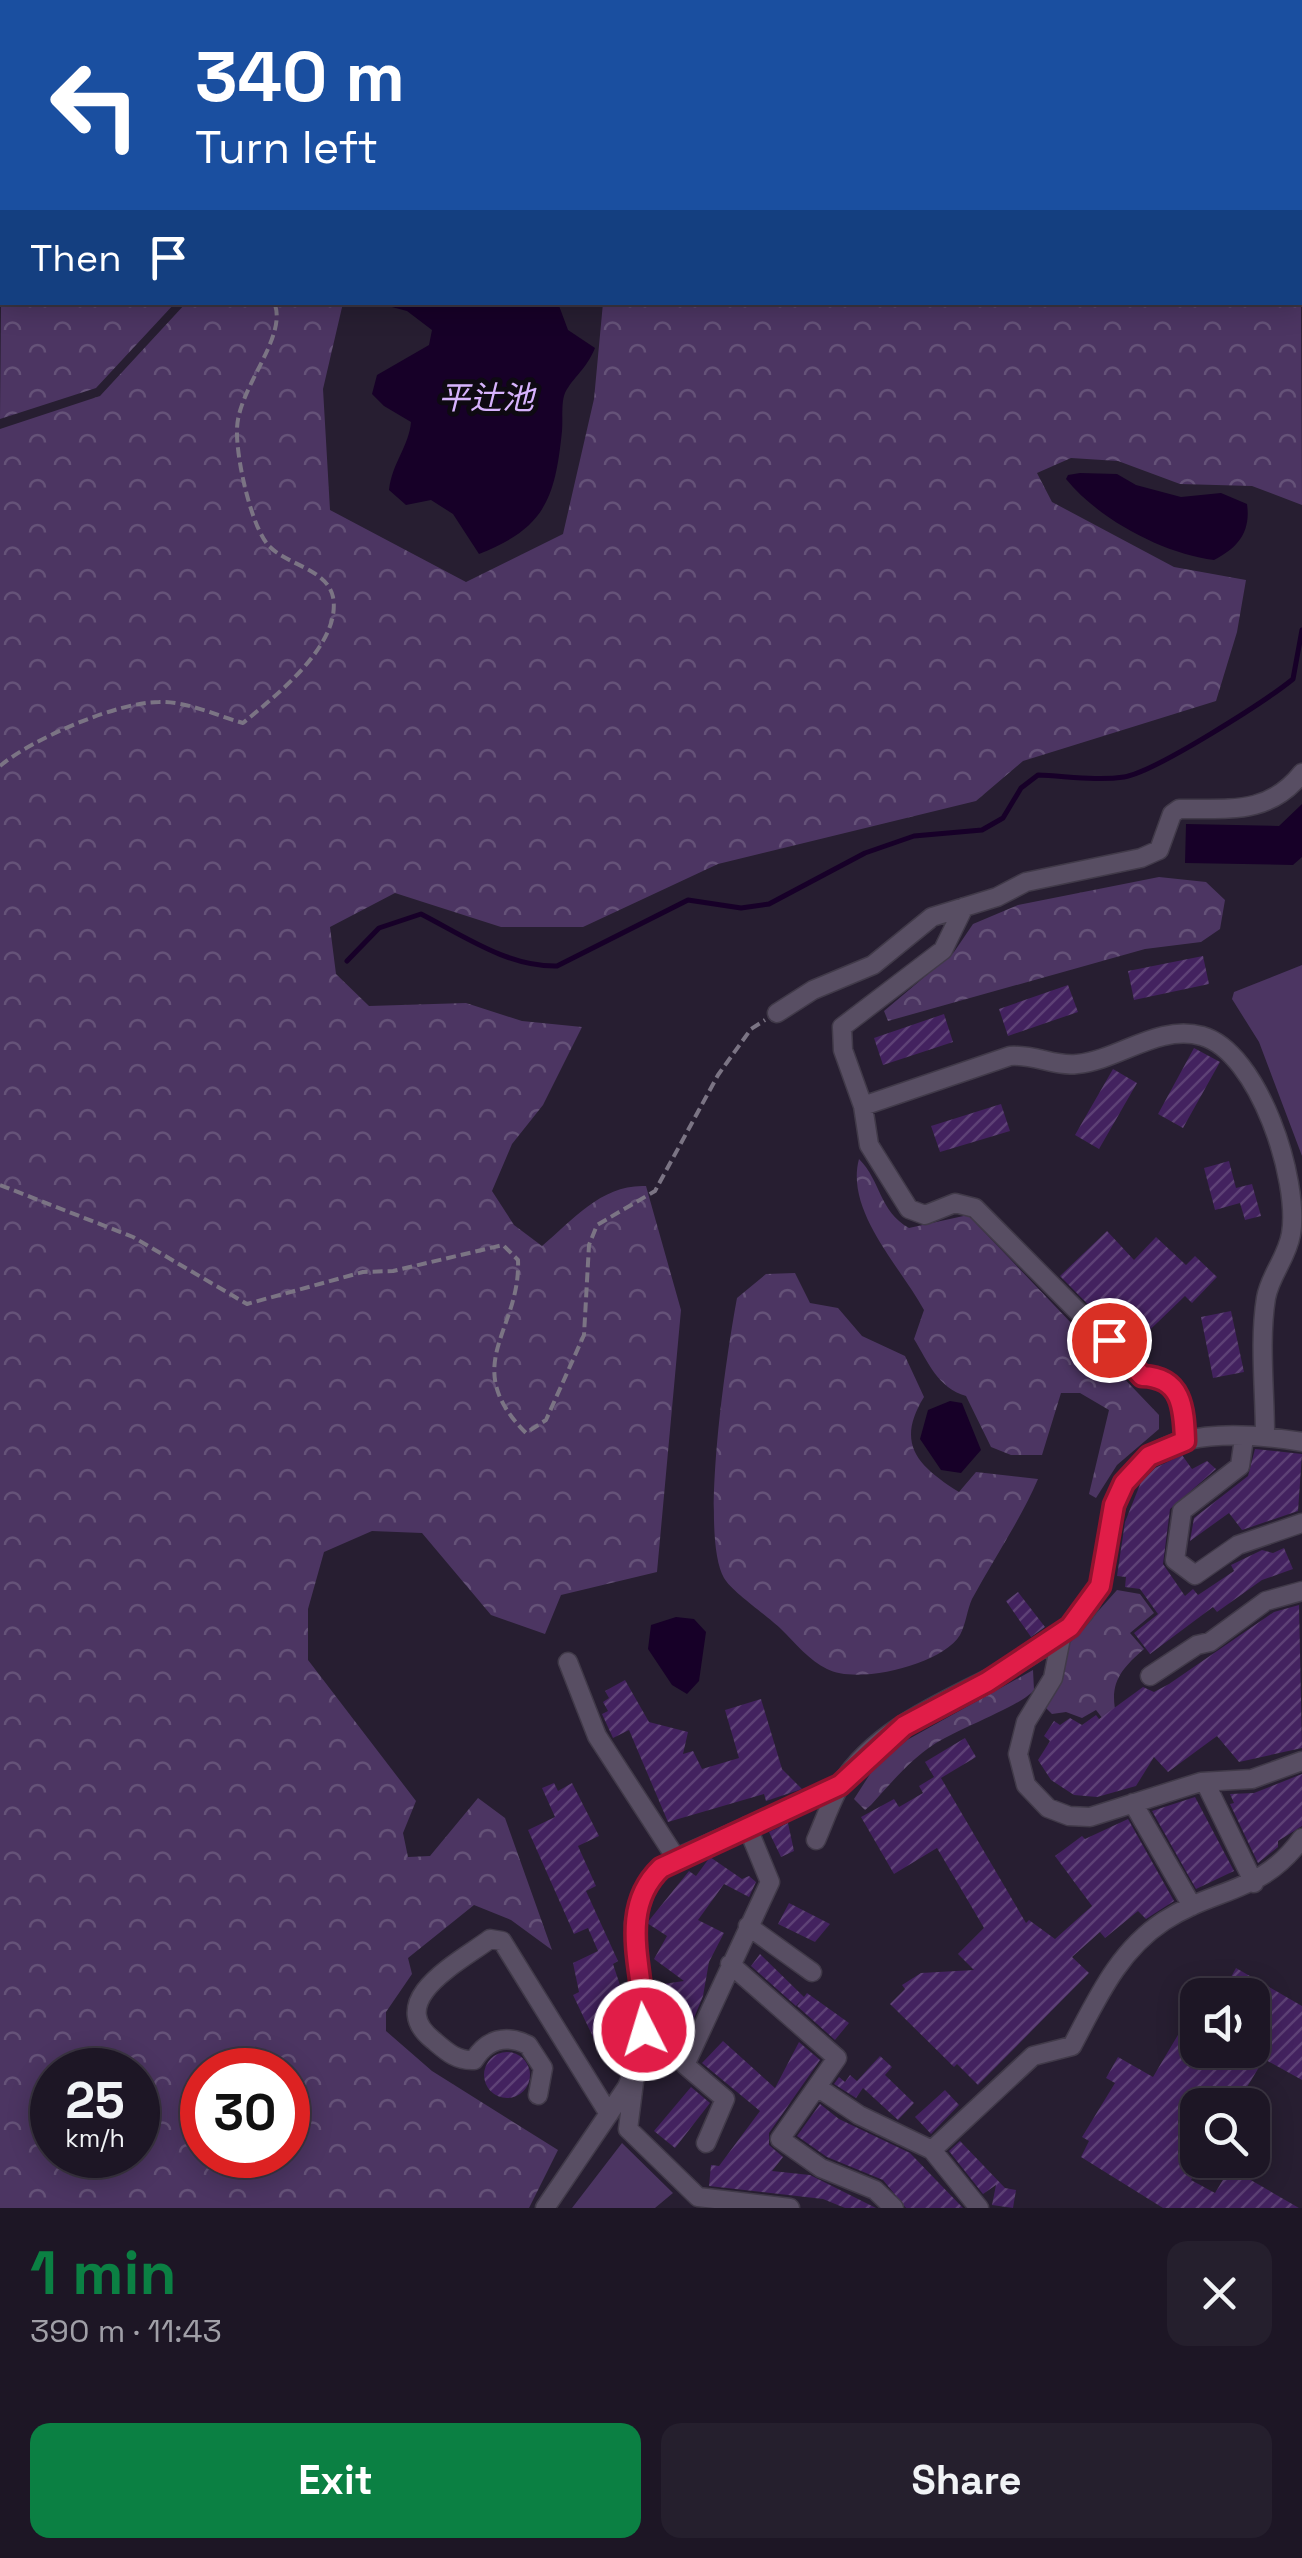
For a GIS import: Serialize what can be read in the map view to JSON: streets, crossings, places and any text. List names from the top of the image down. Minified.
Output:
{"water":["平辻池"],"page":{"turn":["340 m","Turn left"],"then":"Then","speed":"25 km/h","limit":"30","heading":["1 min","390 m · 11:43"],"buttons":["Exit","Share"]}}
